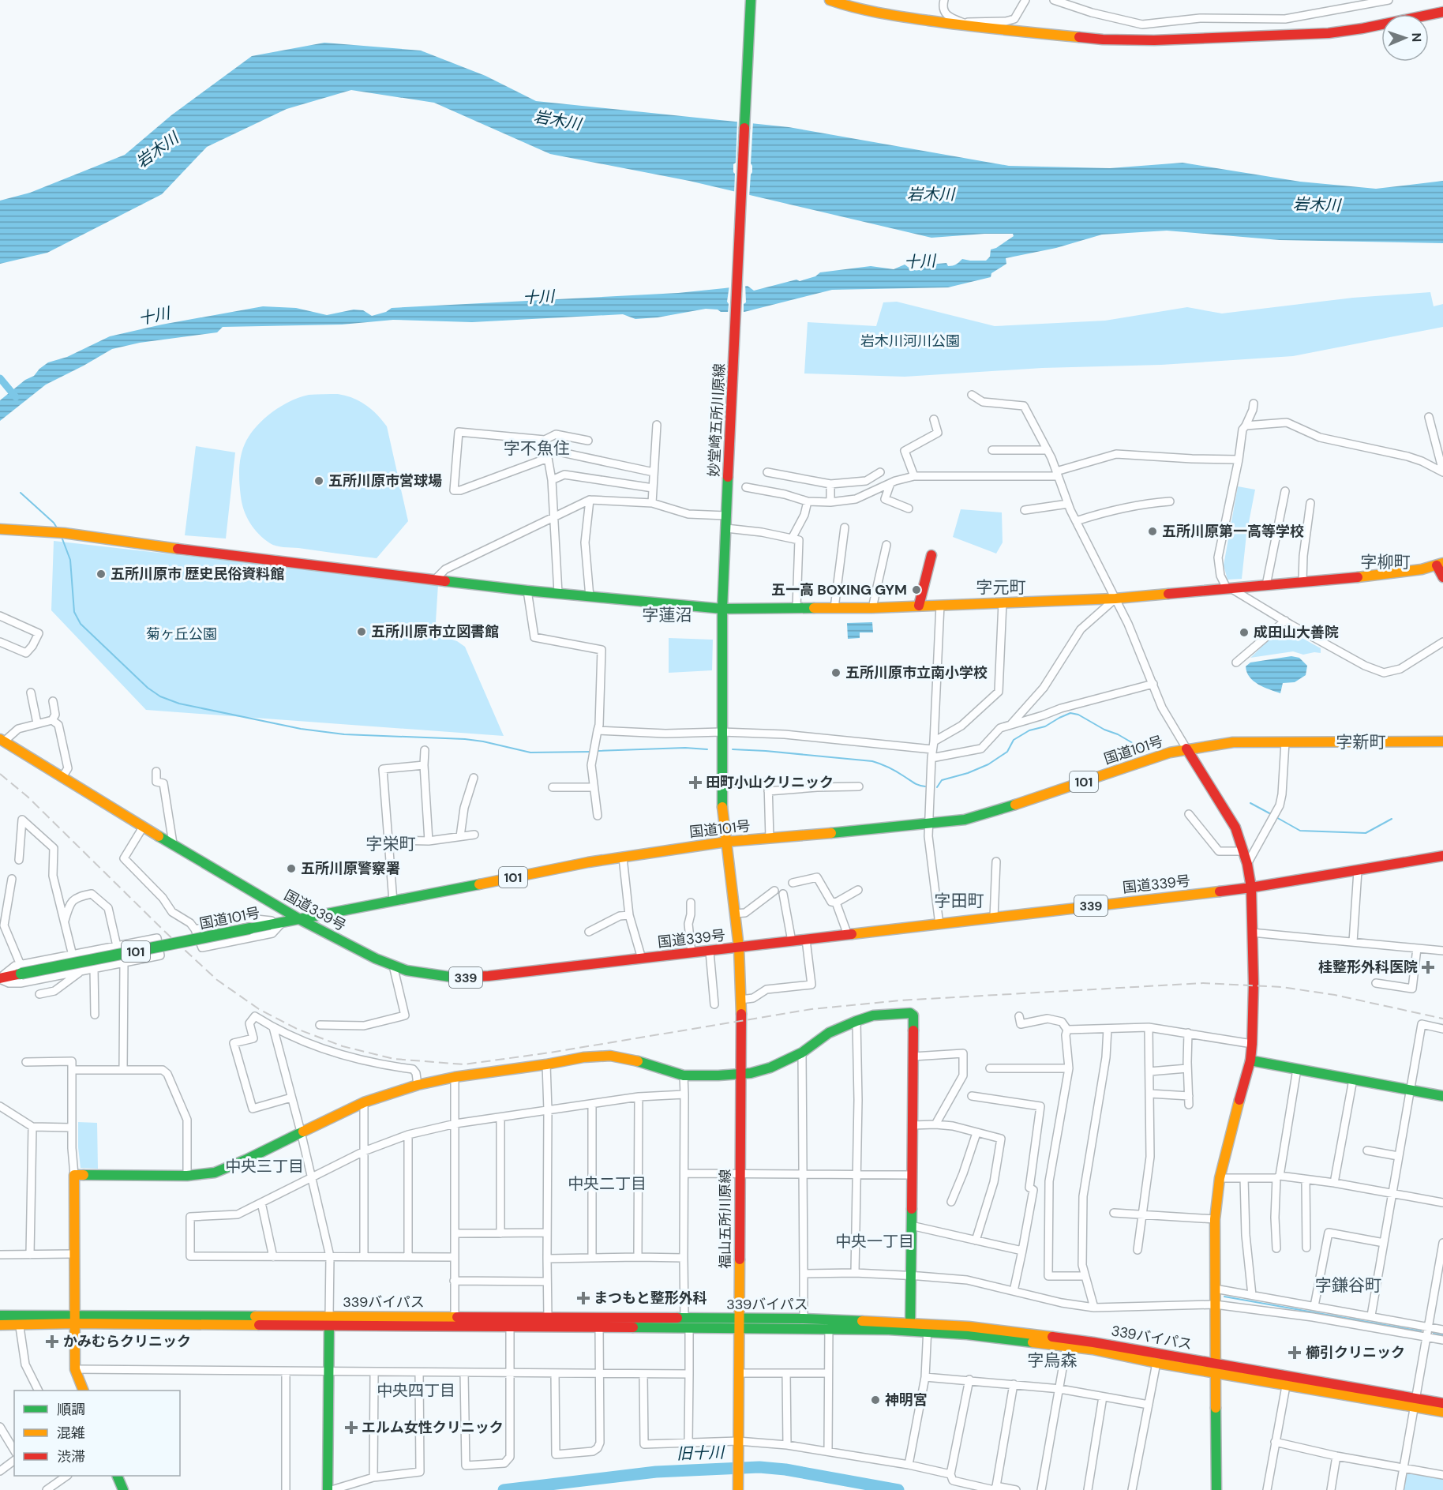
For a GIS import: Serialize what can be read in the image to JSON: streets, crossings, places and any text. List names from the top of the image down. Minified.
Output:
{"streets":{"main road":["妙堂崎五所川原線","国道101号","101","国道339号","339","福山五所川原線","339バイパス"]},"crossings":[["妙堂崎五所川原線","国道101号"],["妙堂崎五所川原線","福山五所川原線"],["国道101号","国道339号"],["国道339号","福山五所川原線"],["福山五所川原線","339バイパス"]],"districts":["字不魚住","字柳町","字元町","字蓮沼","字新町","字栄町","字田町","中央三丁目","中央二丁目","中央一丁目","字鎌谷町","字烏森","中央四丁目"],"water":["岩木川","十川","旧十川"],"parks":["岩木川河川公園","菊ヶ丘公園"],"places":{"other":["五所川原市営球場","五所川原第一高等学校","五所川原市 歴史民俗資料館","五一高 BOXING GYM","五所川原市立図書館","成田山大善院","五所川原市立南小学校","五所川原警察署","神明宮"],"health":["田町小山クリニック","桂整形外科医院","まつもと整形外科","かみむらクリニック","櫛引クリニック","エルム女性クリニック"]},"legend":["順調","混雑","渋滞"],"north":"right"}
